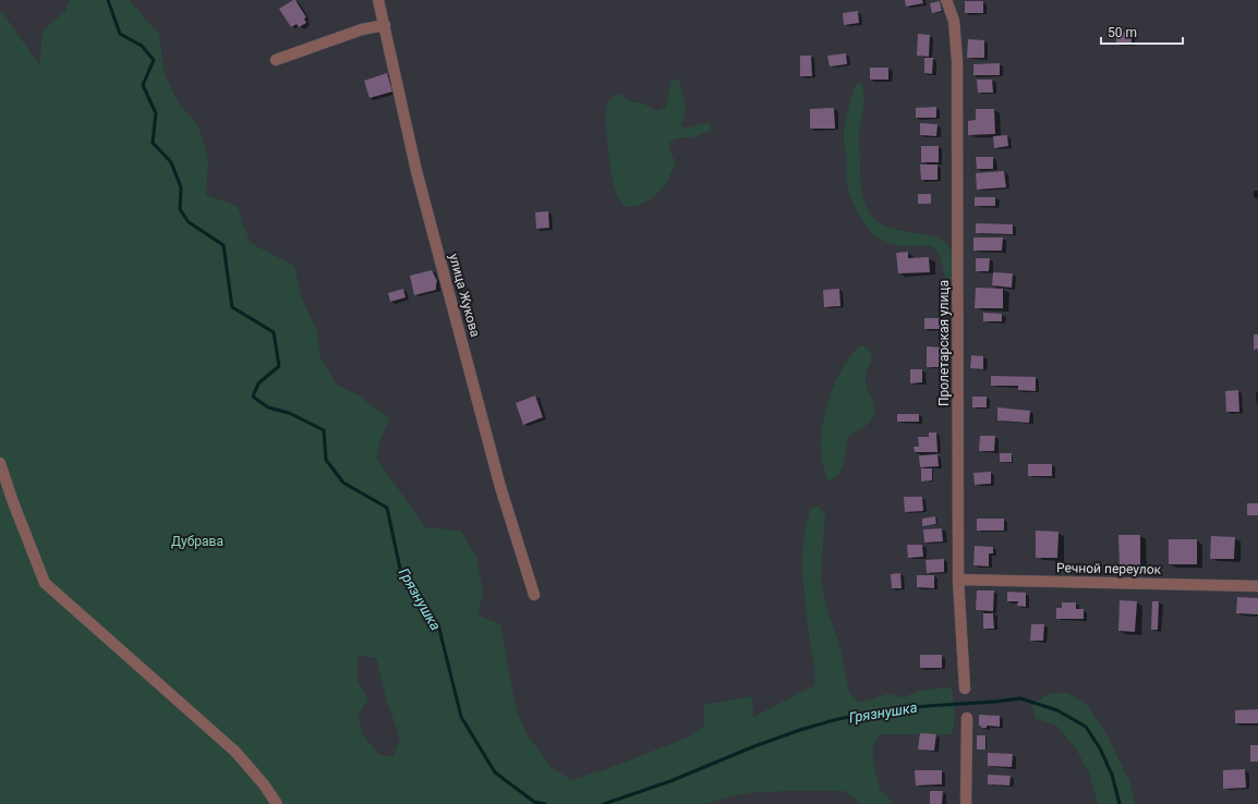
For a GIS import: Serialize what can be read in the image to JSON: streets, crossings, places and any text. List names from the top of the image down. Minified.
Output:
{"streets":{"street":["улица Жукова","Пролетарская улица","Речной переулок"]},"crossings":[["Пролетарская улица","Речной переулок"]],"water":["Грязнушка"],"parks":["Дубрава"],"scale_bar":"50 m"}
